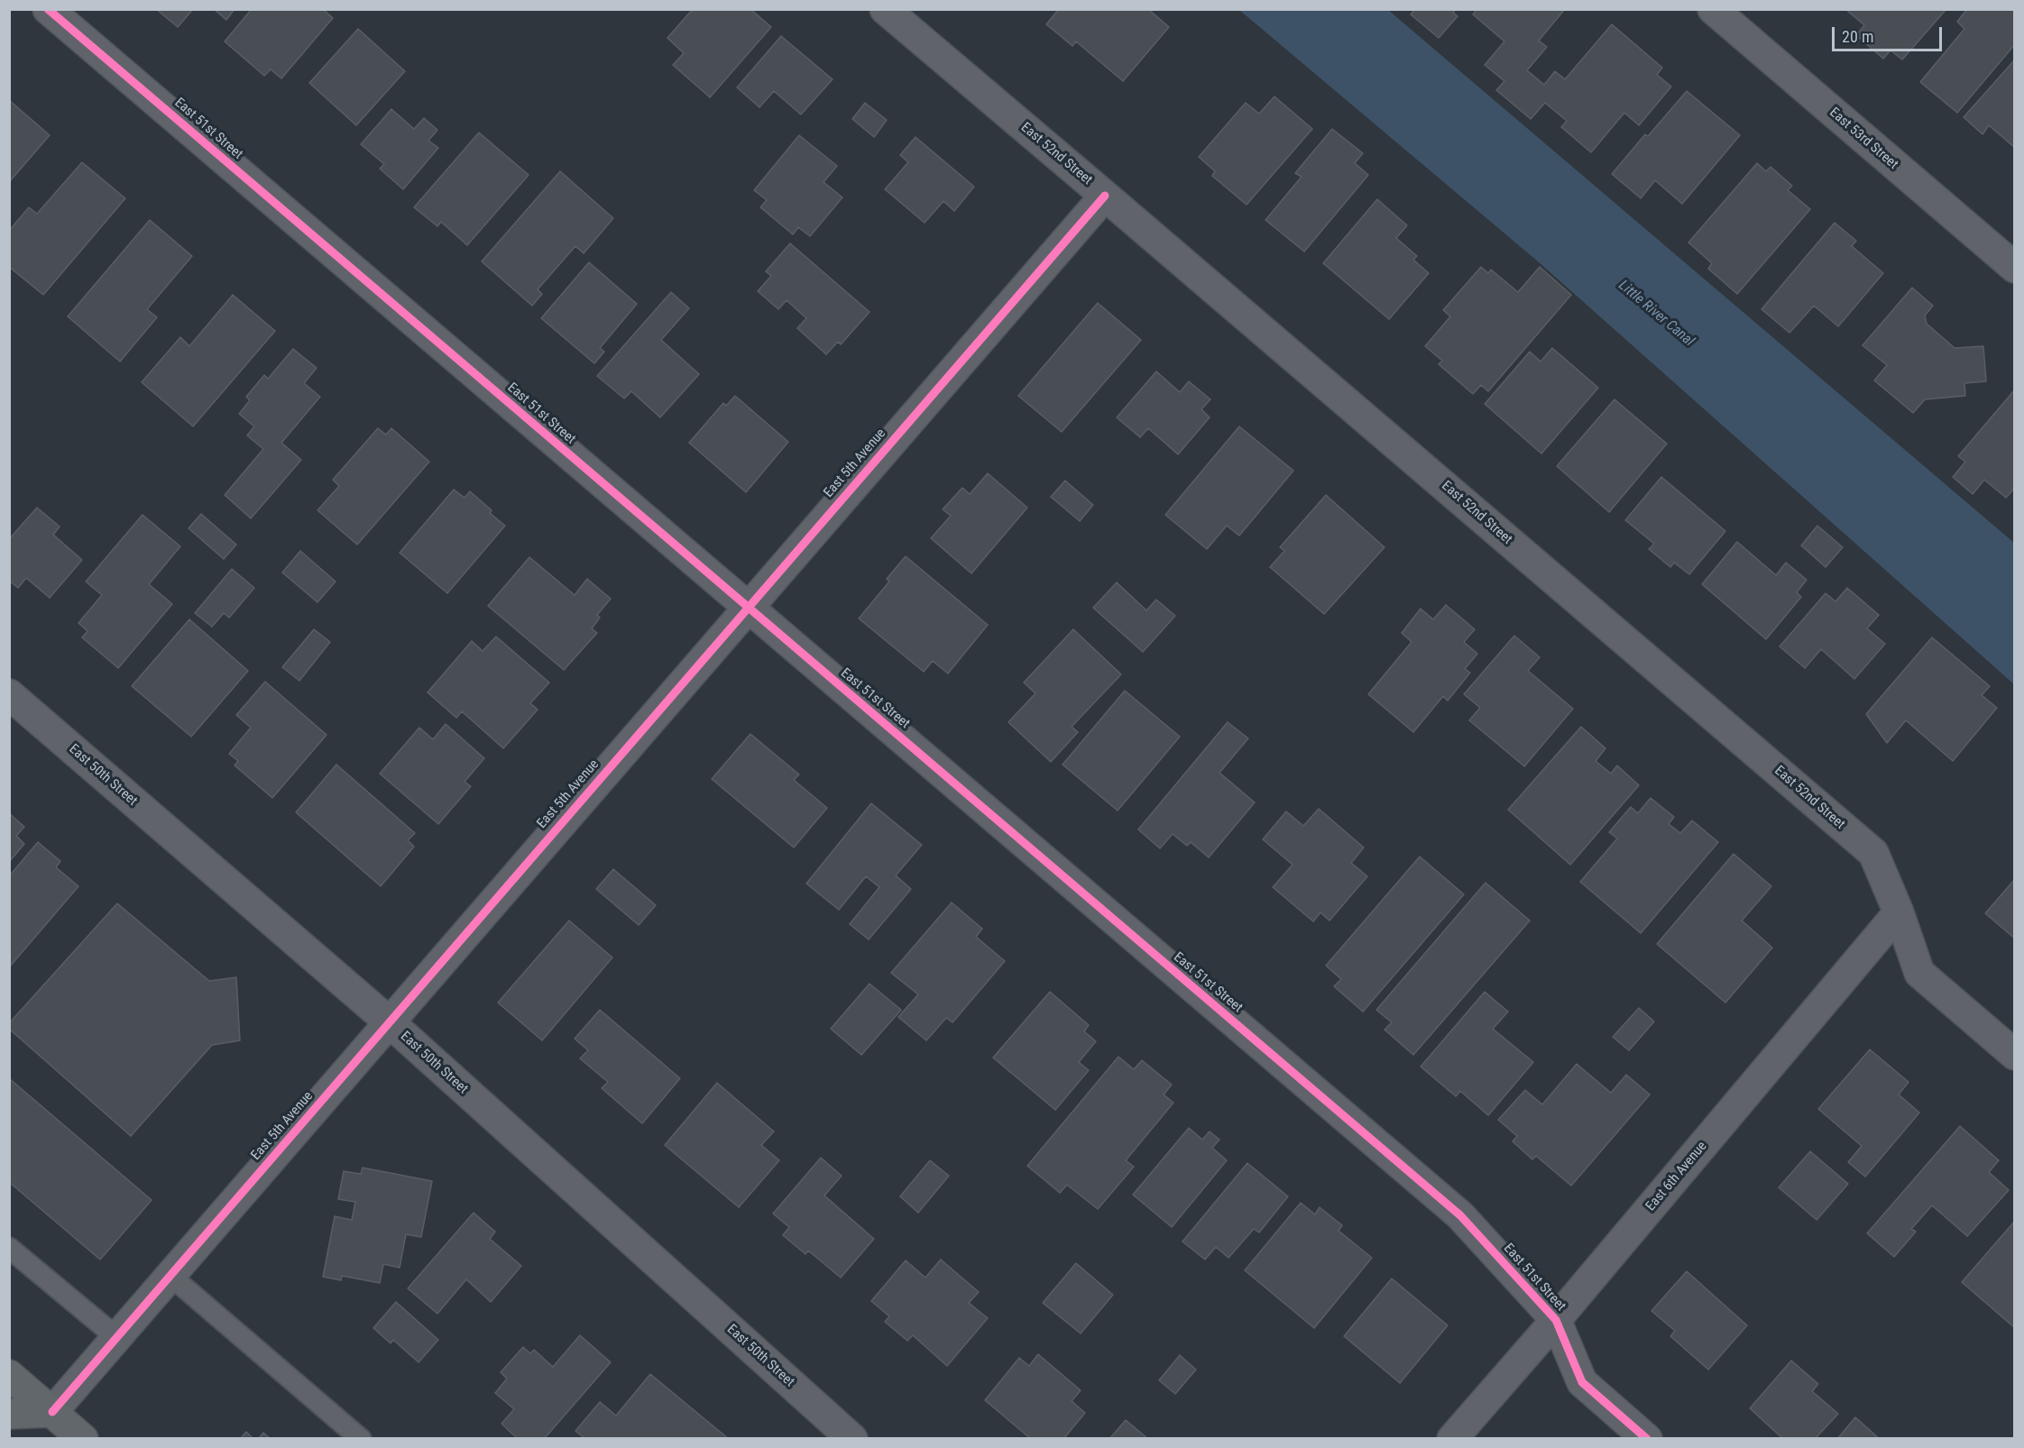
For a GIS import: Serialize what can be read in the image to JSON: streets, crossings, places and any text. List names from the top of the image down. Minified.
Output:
{"streets":{"street":["East 51st Street","East 53rd Street","East 52nd Street","East 5th Avenue","East 50th Street","East 6th Avenue"]},"crossings":[["East 51st Street","East 5th Avenue"],["East 51st Street","East 6th Avenue"],["East 52nd Street","East 5th Avenue"],["East 52nd Street","East 6th Avenue"],["East 5th Avenue","East 50th Street"]],"water":["Little River Canal"],"scale_bar":"20 m"}
